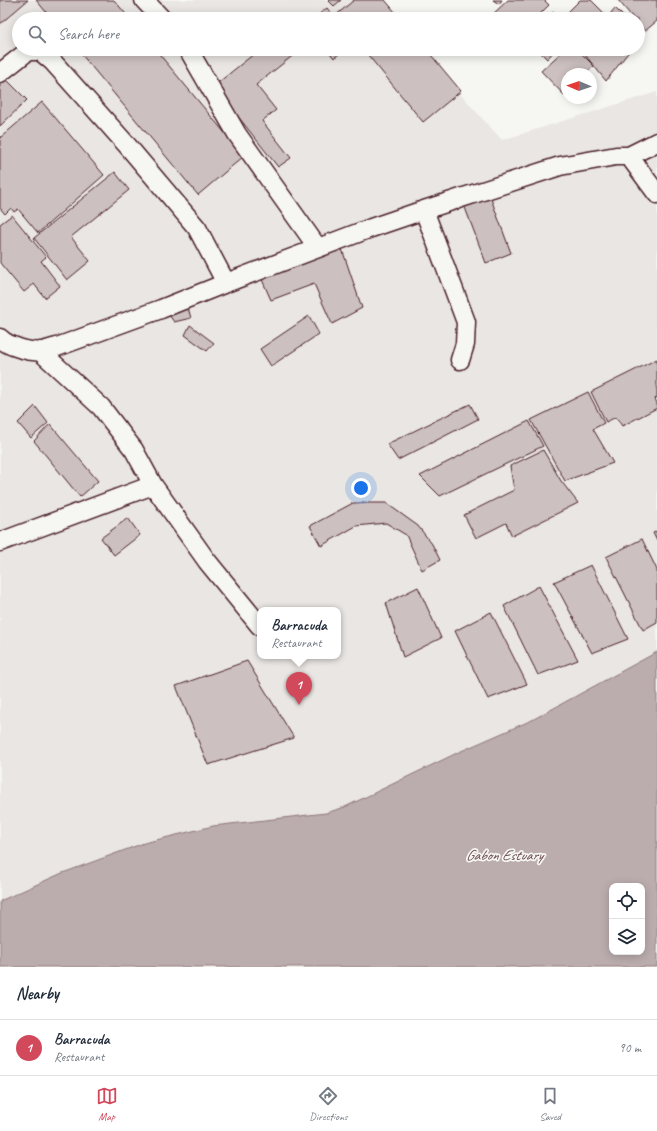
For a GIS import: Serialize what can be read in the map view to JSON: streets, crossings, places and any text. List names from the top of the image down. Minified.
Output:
{"water":["Gabon Estuary"],"north":"left","page":{"search":"Search here","popup":["Barracuda","Restaurant"],"pins":"1","heading":"Nearby","list":[{"mark":"1","name":"Barracuda","note":"Restaurant","value":"90 m"}],"nav":["Map","Directions","Saved"]}}
